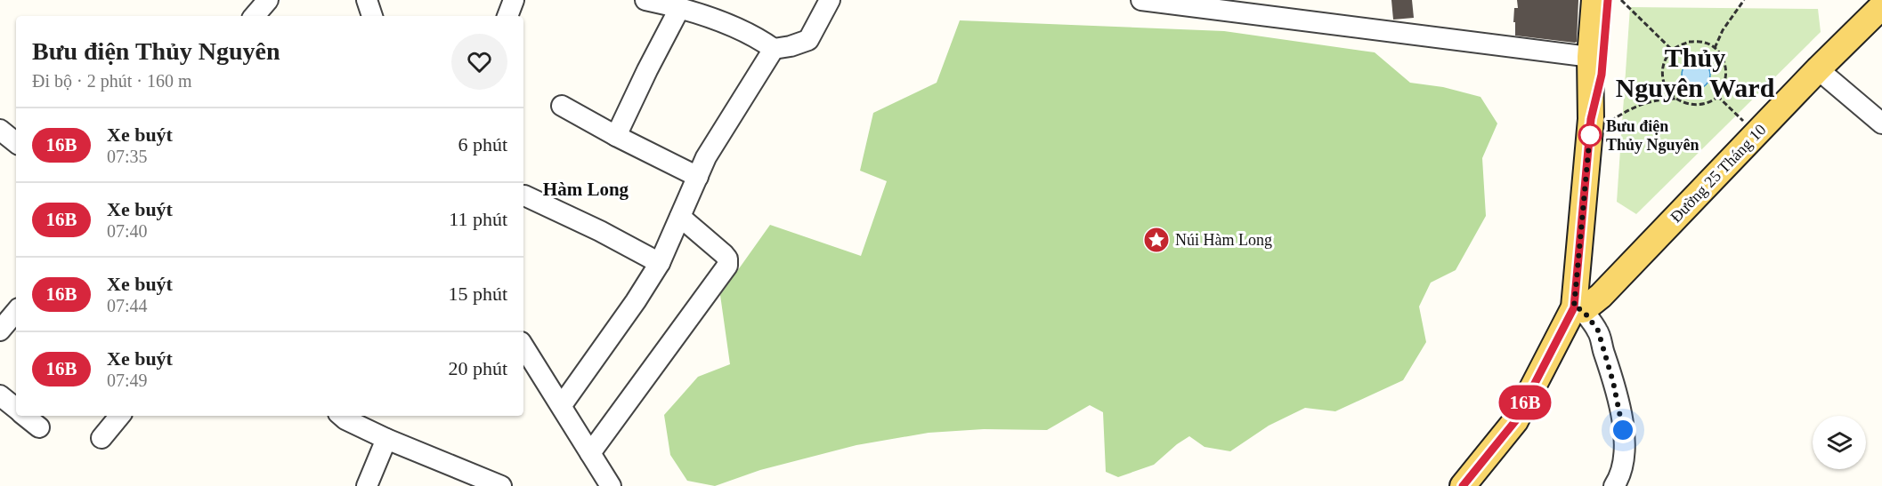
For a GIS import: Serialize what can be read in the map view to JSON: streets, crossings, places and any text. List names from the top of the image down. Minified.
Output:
{"streets":{"main road":["Đường 25 Tháng 10"]},"districts":["Thủy Nguyên Ward","Hàm Long"],"places":{"other":["Bưu điện Thủy Nguyên"],"place":["Núi Hàm Long"]},"lines":["bus line 16B"],"page":{"on_map":"16B","heading":["Bưu điện Thủy Nguyên","Đi bộ · 2 phút · 160 m"],"list":[{"mark":"16B","name":"Xe buýt","note":"07:35","value":"6 phút"},{"mark":"16B","name":"Xe buýt","note":"07:40","value":"11 phút"},{"mark":"16B","name":"Xe buýt","note":"07:44","value":"15 phút"},{"mark":"16B","name":"Xe buýt","note":"07:49","value":"20 phút"}]}}
